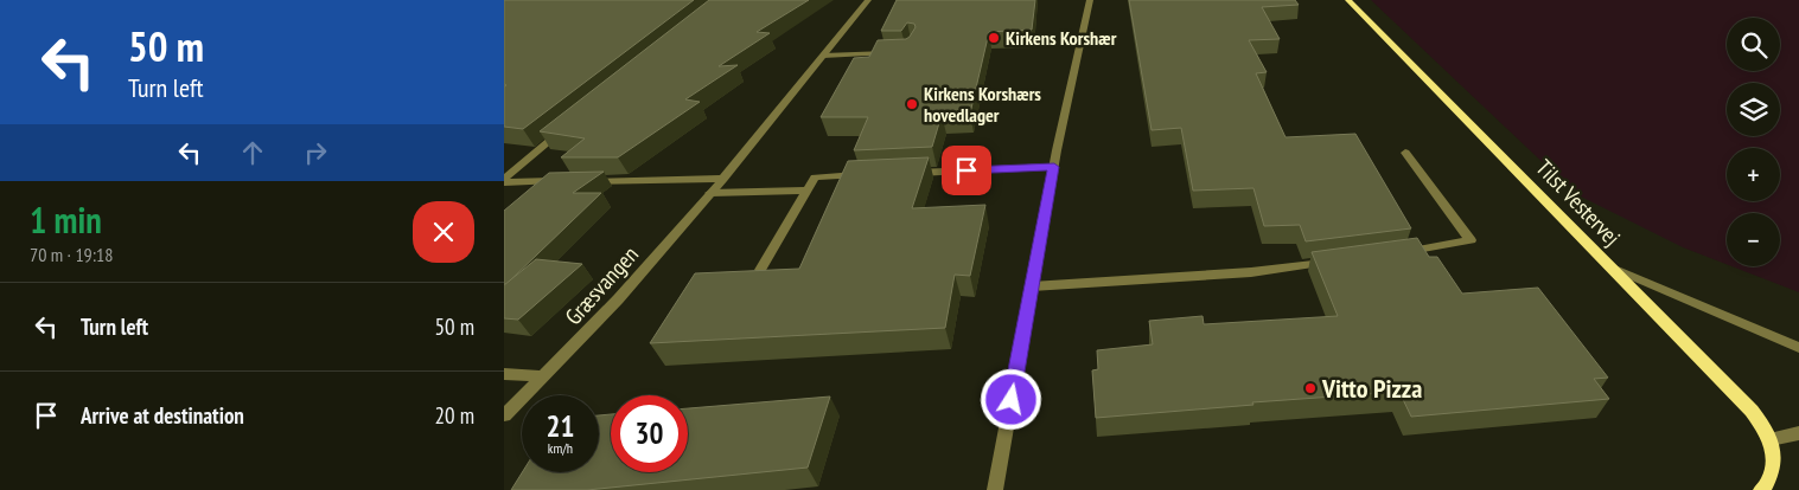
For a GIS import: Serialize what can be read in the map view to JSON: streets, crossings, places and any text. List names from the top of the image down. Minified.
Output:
{"streets":{"street":["Tilst Vestervej","Græsvangen"]},"places":["Kirkens Korshær","Kirkens Korshærs hovedlager","Vitto Pizza"],"page":{"turn":["50 m","Turn left"],"map_buttons":["+","−"],"heading":["1 min","70 m · 19:18"],"list":[{"name":"Turn left","value":"50 m"},{"name":"Arrive at destination","value":"20 m"}],"speed":"21 km/h","limit":"30"}}
